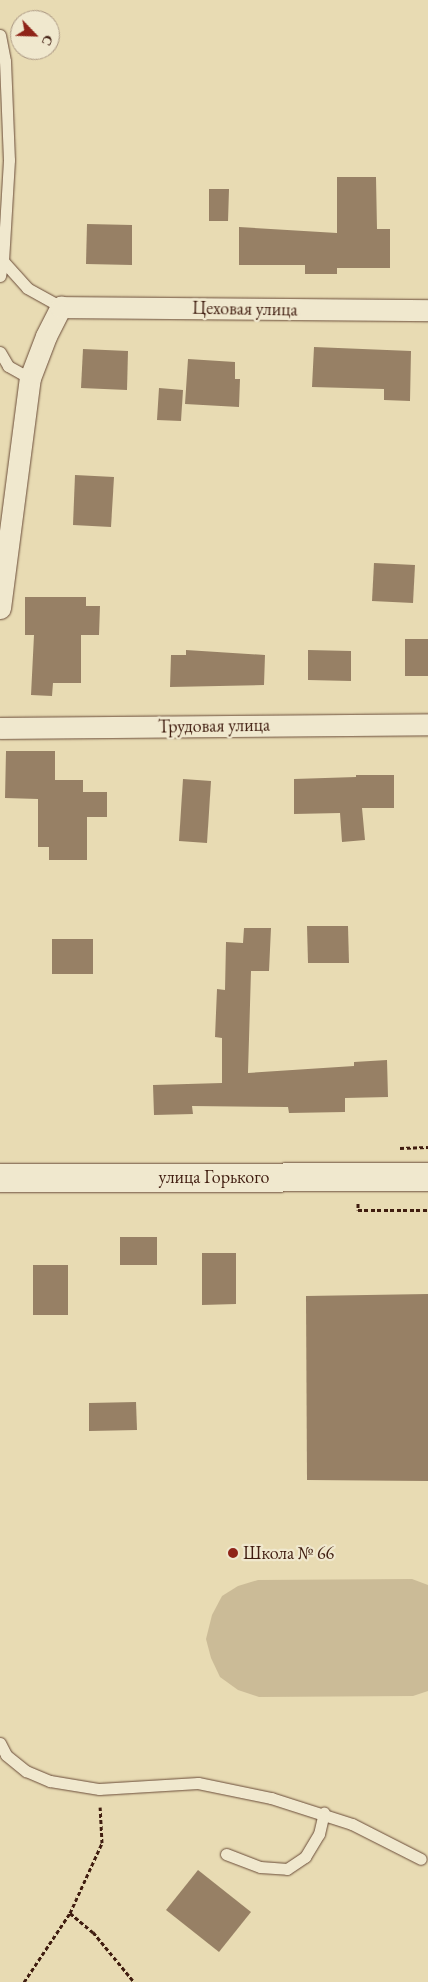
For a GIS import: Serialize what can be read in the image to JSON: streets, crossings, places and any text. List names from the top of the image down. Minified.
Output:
{"streets":{"main road":["улица Горького"],"street":["Цеховая улица","Трудовая улица"]},"places":["Школа № 66"],"north":"bottom right"}
